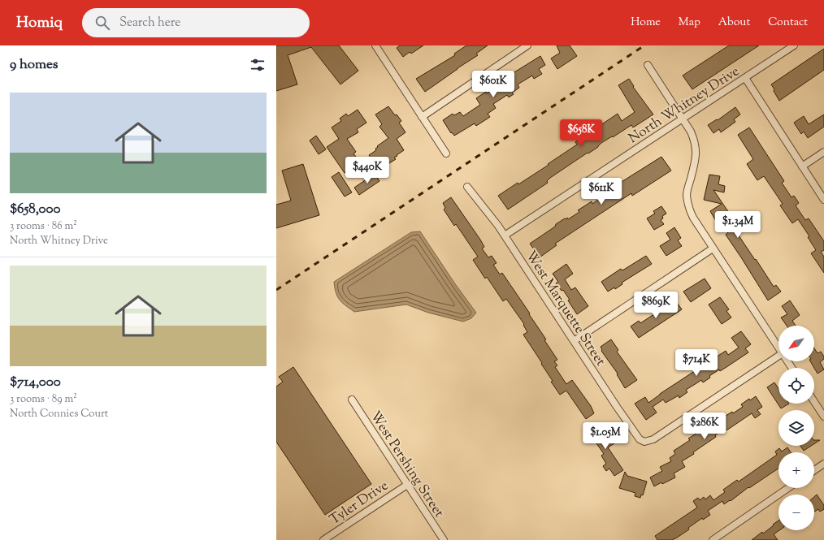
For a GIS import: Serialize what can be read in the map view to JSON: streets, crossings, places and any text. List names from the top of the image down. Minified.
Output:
{"streets":{"street":["North Whitney Drive","West Marquette Street","West Pershing Street","Tyler Drive"]},"crossings":[["North Whitney Drive","West Marquette Street"],["West Pershing Street","Tyler Drive"]],"north":"bottom left","page":{"header":"Homiq","search":"Search here","nav":["Home","Map","About","Contact"],"heading":"9 homes","price":["$601K","$658K","$440K","$611K","$1.34M","$869K","$714K","$286K","$1.05M"],"list":[{"name":"$658,000","note":"3 rooms · 86 m² · North Whitney Drive"},{"name":"$714,000","note":"3 rooms · 89 m² · North Connies Court"}],"map_buttons":["+","−"]}}
